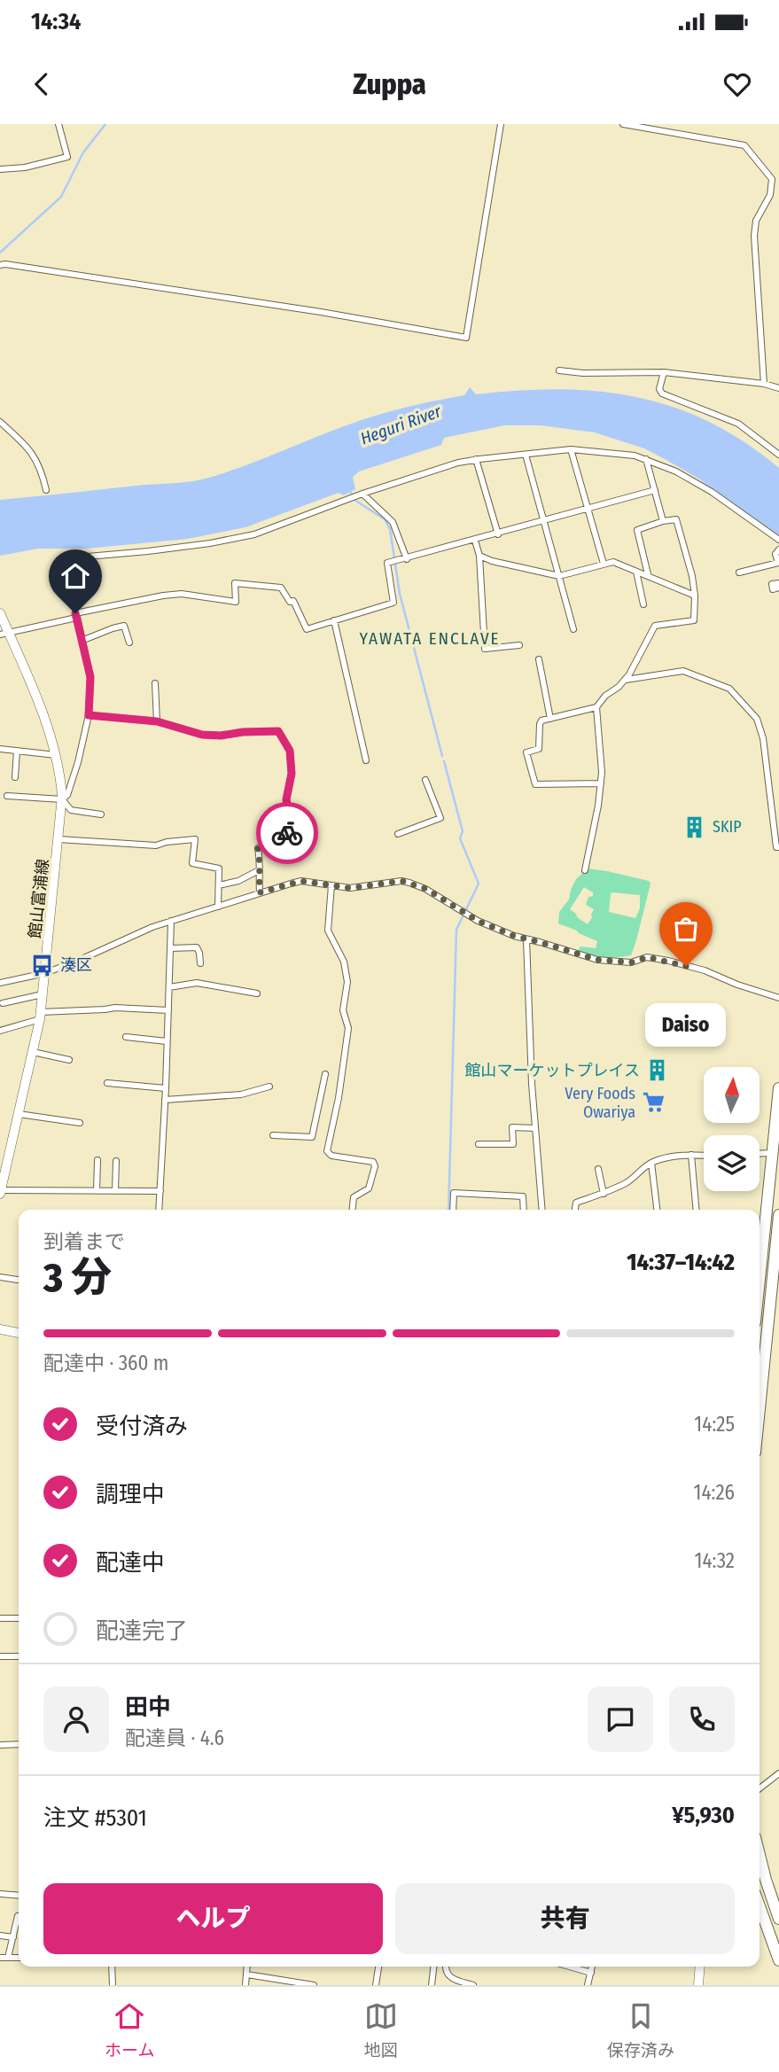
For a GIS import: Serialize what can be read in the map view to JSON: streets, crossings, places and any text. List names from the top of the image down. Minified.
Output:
{"streets":{"main road":["館山富浦線"]},"districts":["YAWATA ENCLAVE"],"water":["Heguri River"],"places":{"building":["SKIP","館山マーケットプレイス"],"bus stop":["湊区"],"other":["Daiso"],"supermarket":["Very Foods Owariya"]},"north":"top","page":{"status":"14:34","header":"Zuppa","bubble":"Daiso","heading":["3 分","到着まで","14:37–14:42"],"panel":["田中","配達員 · 4.6","注文 #5301","¥5,930"],"bar":"配達中 · 360 m","list":[["受付済み","14:25"],["調理中","14:26"],["配達中","14:32"],"配達完了"],"buttons":["ヘルプ","共有"],"tabs":["ホーム","地図","保存済み"]}}
